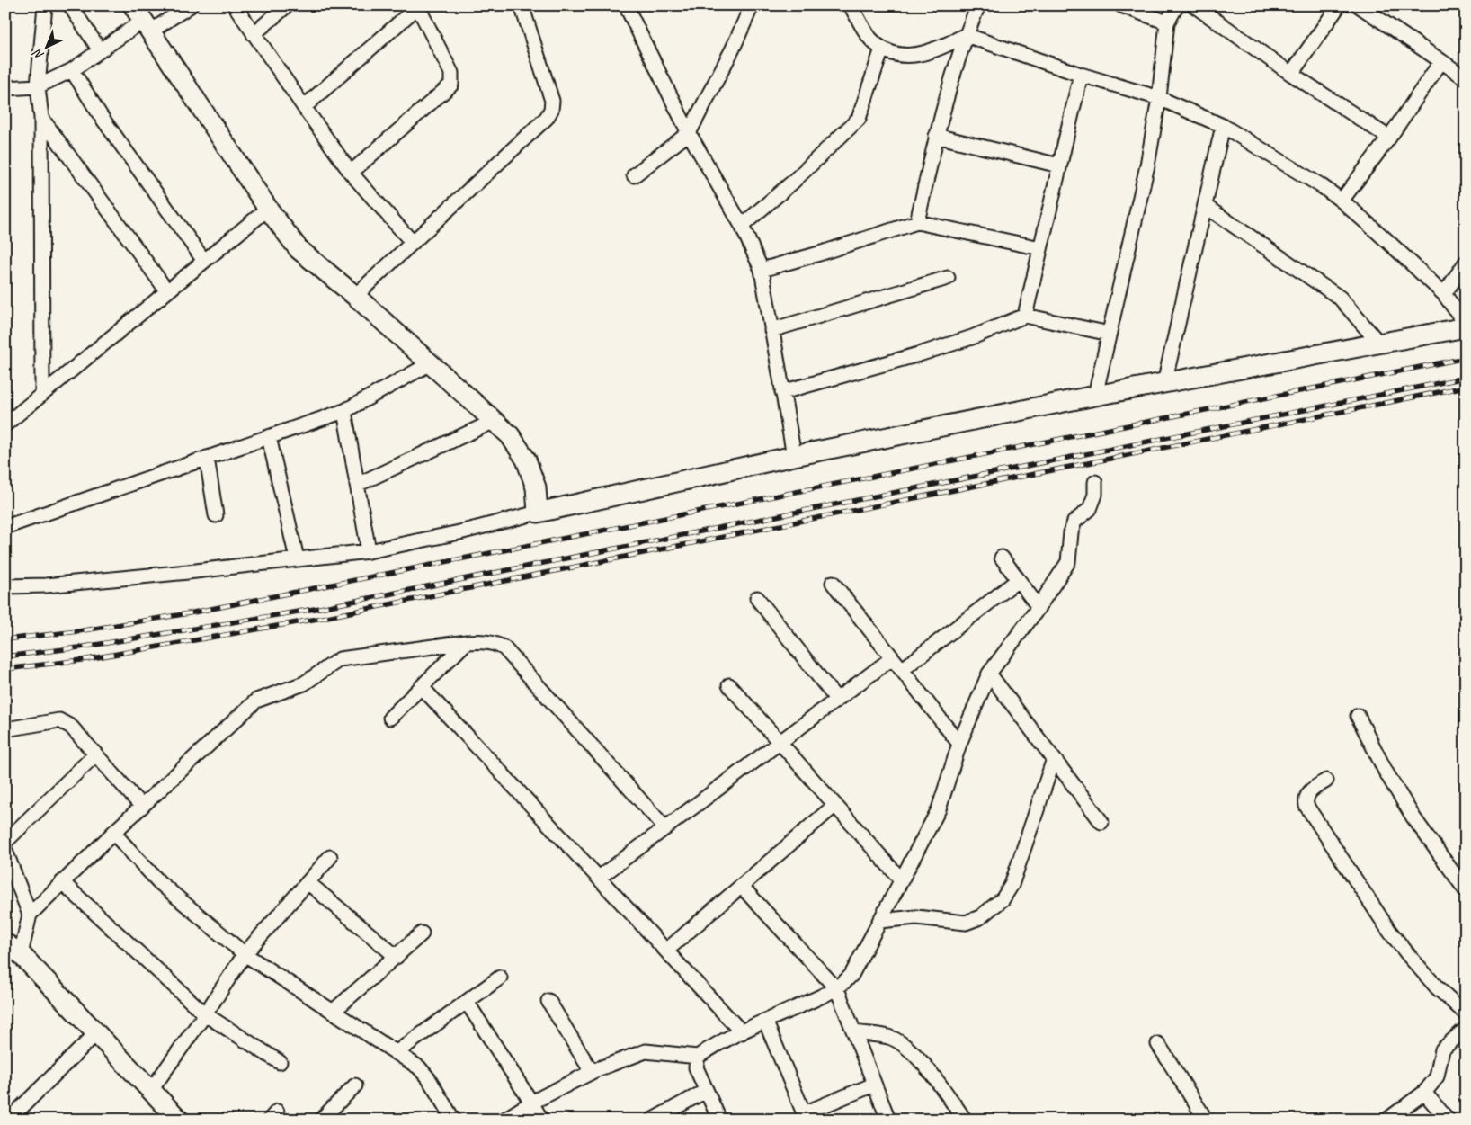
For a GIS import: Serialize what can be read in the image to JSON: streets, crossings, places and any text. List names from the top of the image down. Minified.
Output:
{"north":"bottom left"}
